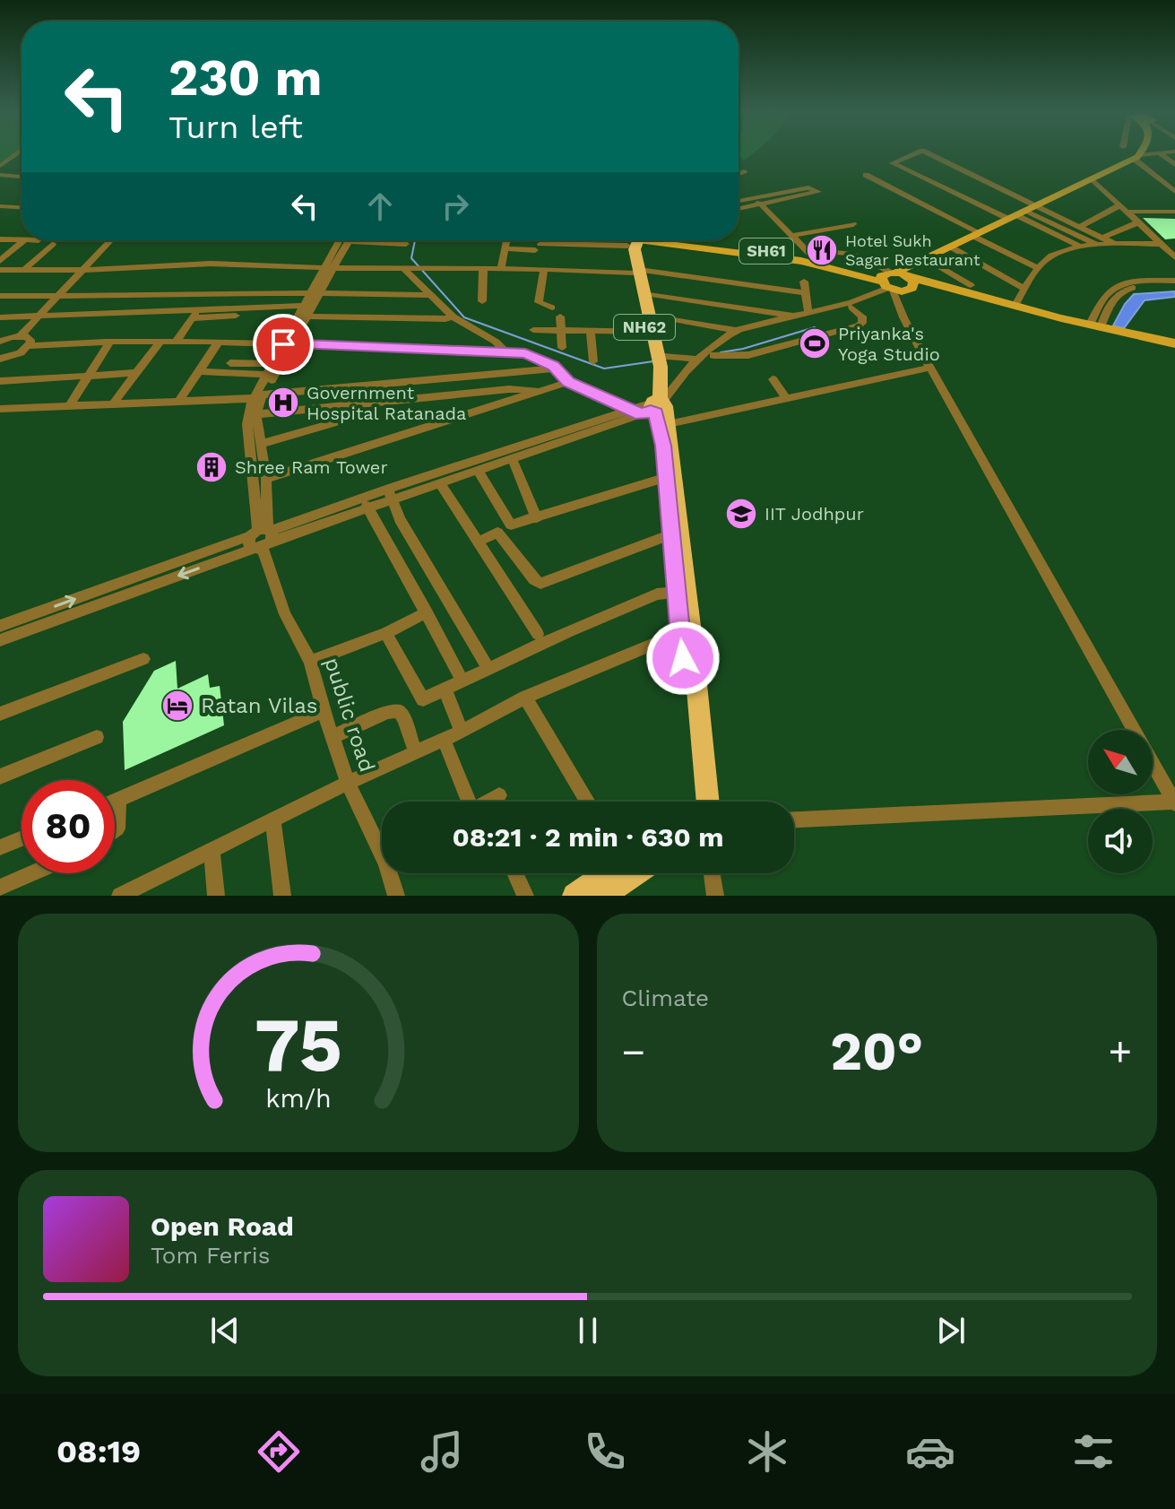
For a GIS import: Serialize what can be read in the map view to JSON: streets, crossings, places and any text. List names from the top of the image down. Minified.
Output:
{"streets":{"highway":["NH62"],"main road":["SH61"],"street":["public road"]},"places":{"restaurant":["Hotel Sukh Sagar Restaurant"],"sports":["Priyanka's Yoga Studio"],"hospital":["Government Hospital Ratanada"],"building":["Shree Ram Tower"],"school or university":["IIT Jodhpur"],"hotel":["Ratan Vilas"]},"north":"top left","page":{"turn":["230 m","Turn left"],"limit":"80","trip":"08:21 · 2 min · 630 m","tile":"Climate","heat":["−","20°","+"],"song":["Open Road","Tom Ferris"],"tabs":"08:19","gauge":["75","km/h"]}}
